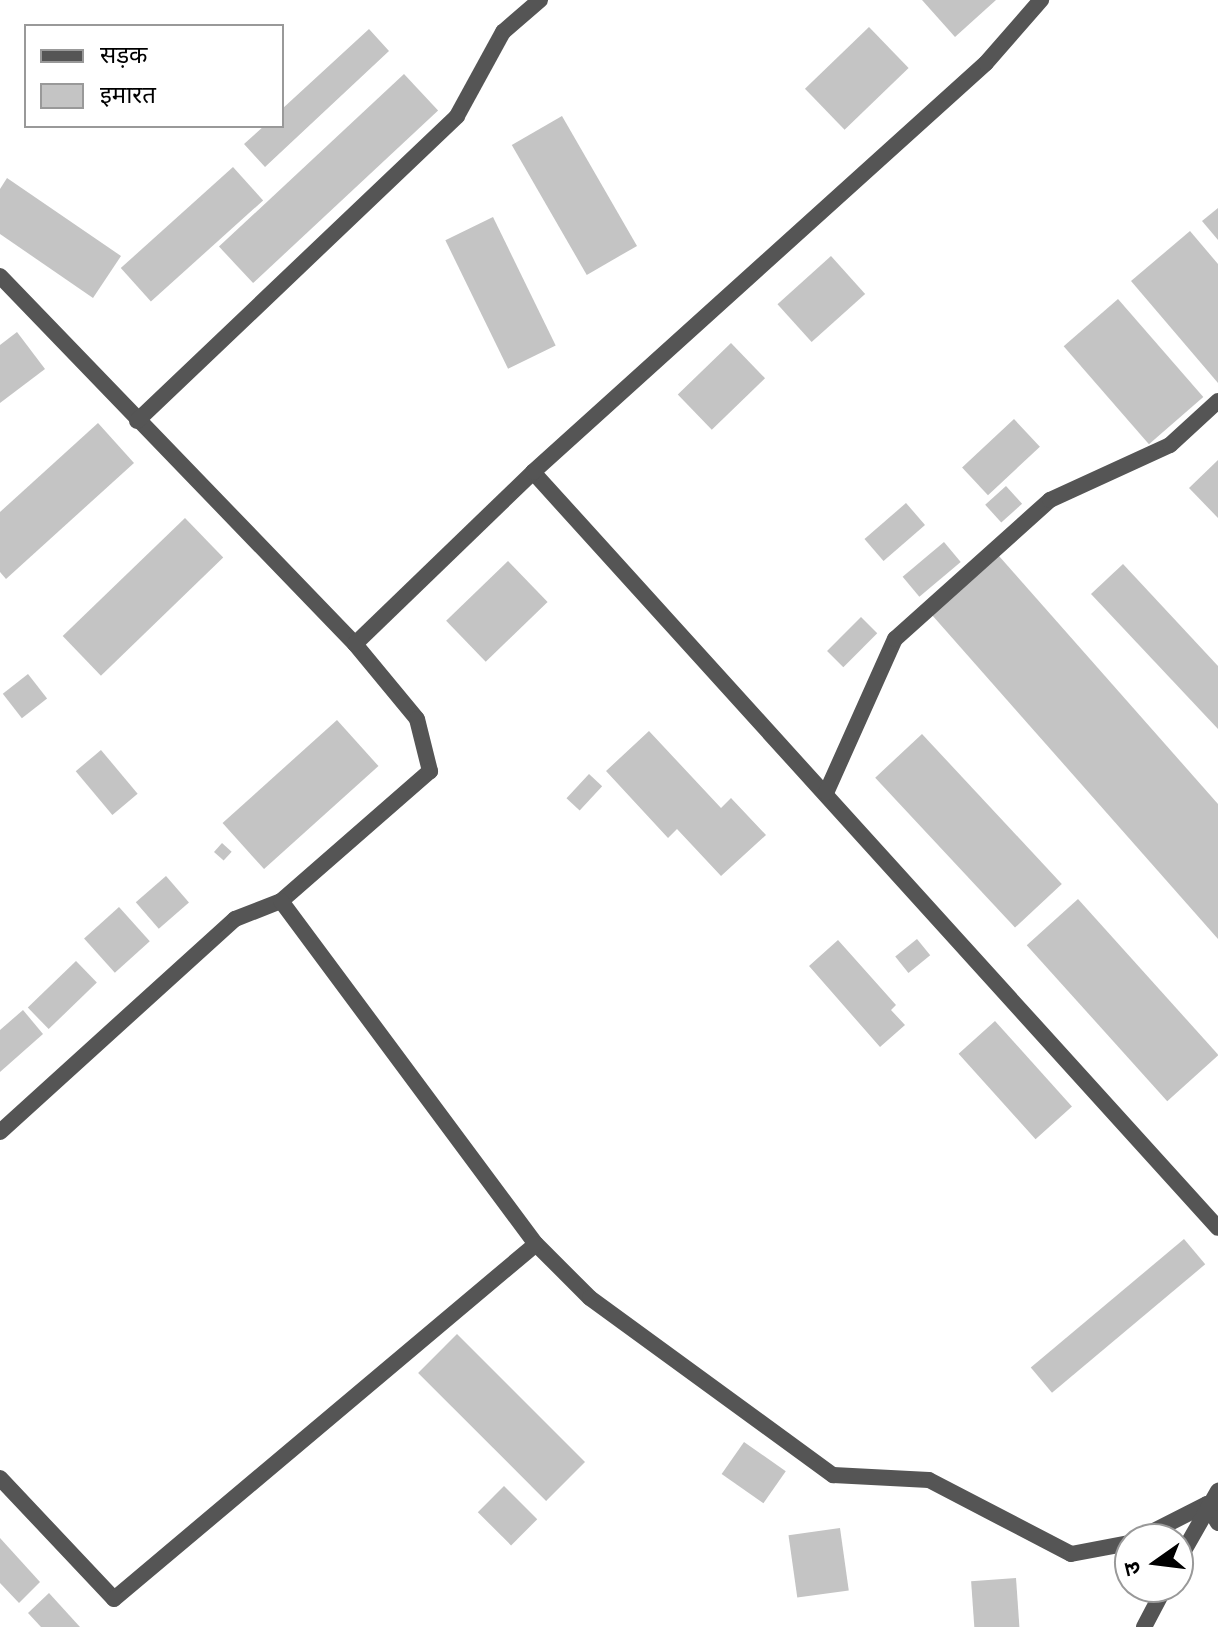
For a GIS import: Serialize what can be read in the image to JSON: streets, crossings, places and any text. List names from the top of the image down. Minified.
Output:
{"legend":["सड़क","इमारत"],"north":"left"}
